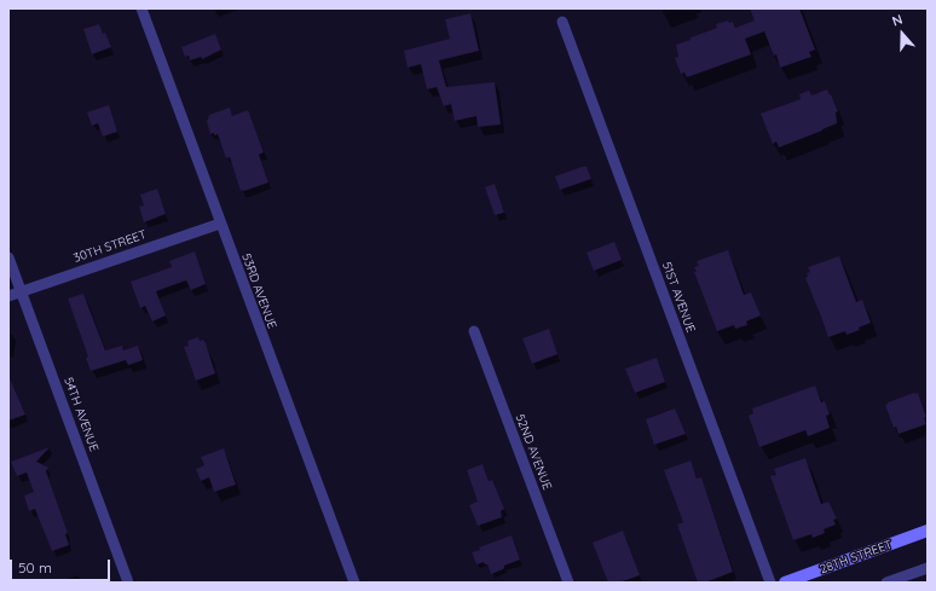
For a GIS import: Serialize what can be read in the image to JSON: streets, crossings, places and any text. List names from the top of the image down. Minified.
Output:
{"streets":{"main road":["28TH STREET"],"street":["30TH STREET","53RD AVENUE","51ST AVENUE","54TH AVENUE","52ND AVENUE"]},"crossings":[["30TH STREET","53RD AVENUE"],["30TH STREET","54TH AVENUE"]],"scale_bar":"50 m","north":"top"}
